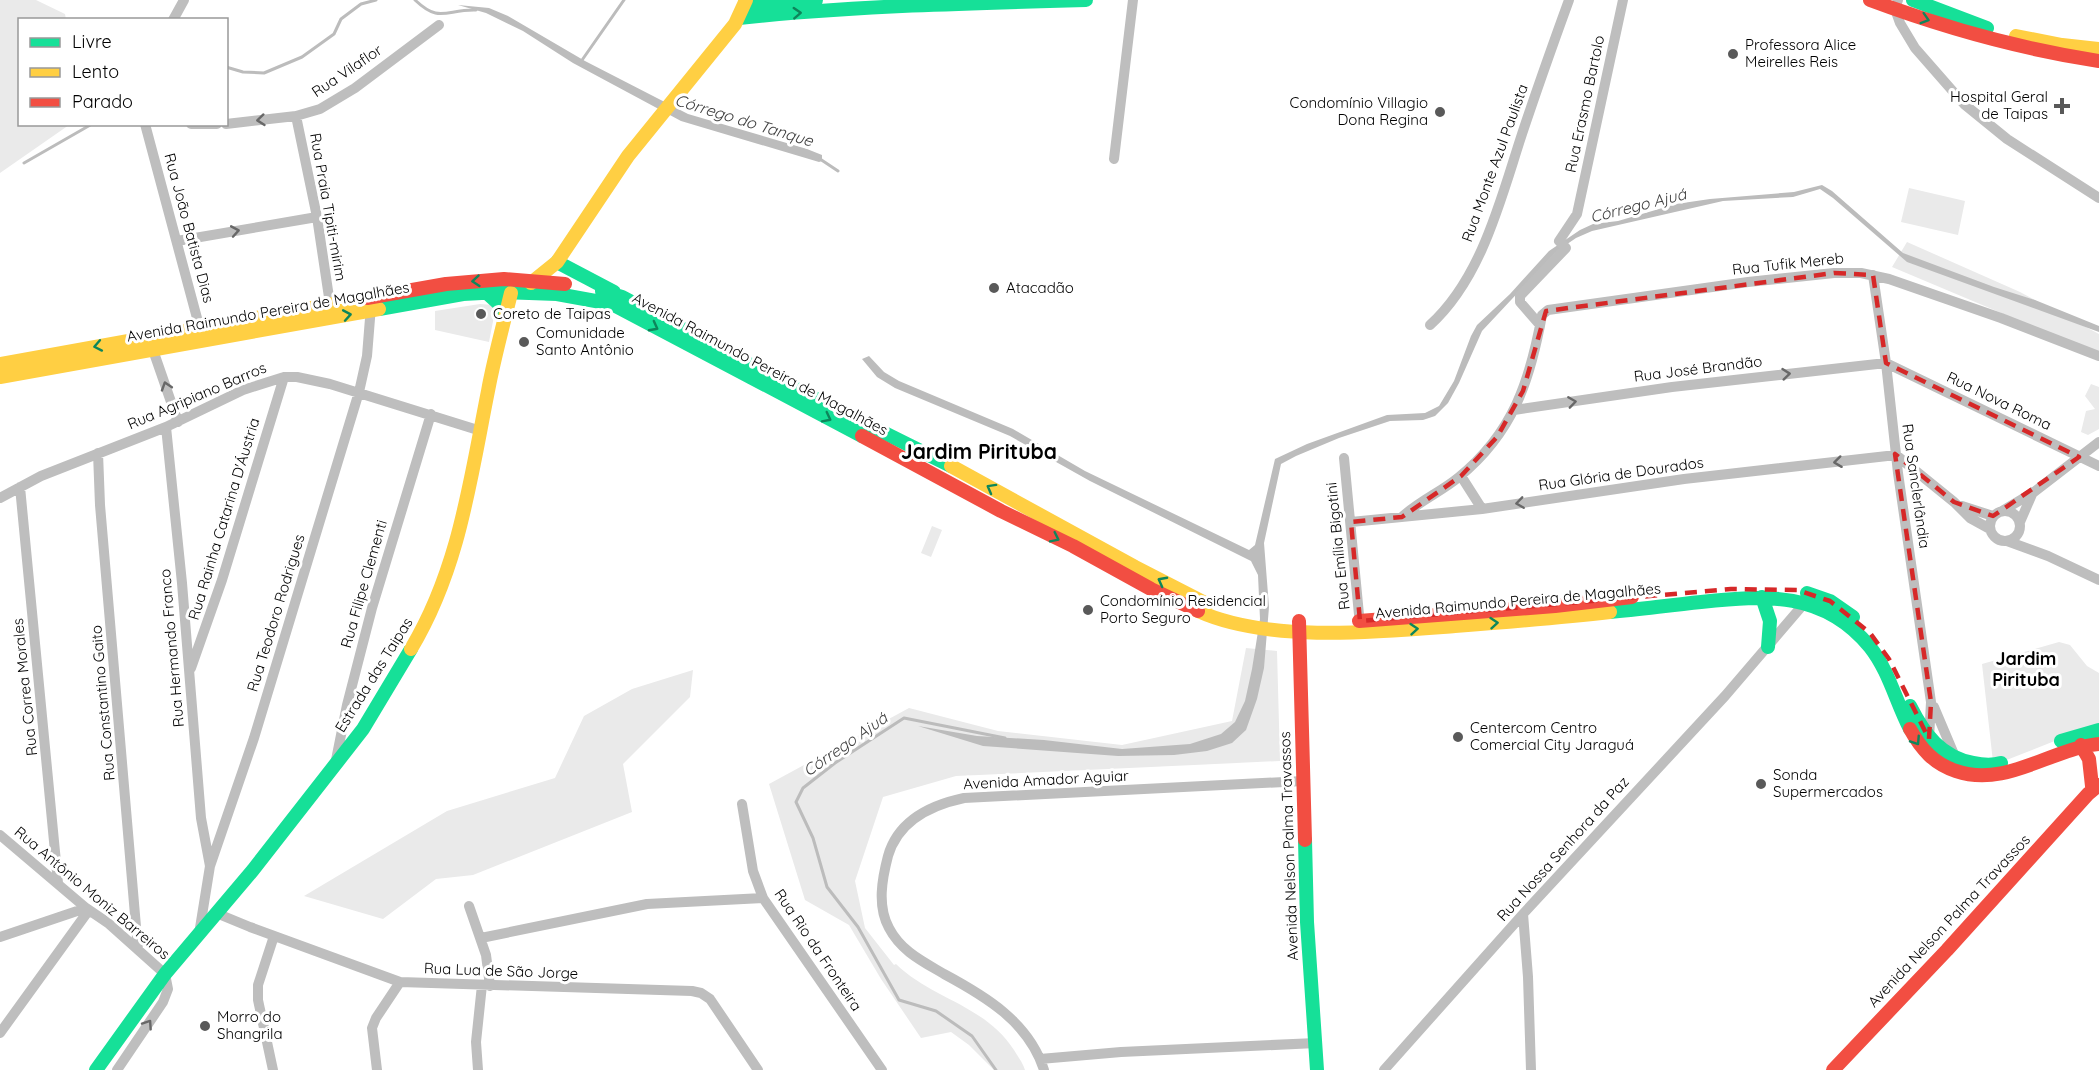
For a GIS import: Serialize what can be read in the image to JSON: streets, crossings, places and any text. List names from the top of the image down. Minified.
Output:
{"streets":{"main road":["Avenida Raimundo Pereira de Magalhães","Estrada das Taipas","Avenida Nelson Palma Travassos"],"street":["Rua Vilaflor","Rua Erasmo Bartolo","Rua Monte Azul Paulista","Rua Praia Tipiti-mirim","Rua João Batista Dias","Rua Tufik Mereb","Rua José Brandão","Rua Agripiano Barros","Rua Nova Roma","Rua Glória de Dourados","Rua Sanclerlândia","Rua Rainha Catarina D'Áustria","Rua Emília Bigotini","Rua Filipe Clementi","Rua Teodoro Rodrigues","Rua Hermando Franco","Rua Correa Morales","Rua Constantino Gaito","Avenida Amador Aguiar","Rua Nossa Senhora da Paz","Rua Antônio Moniz Barreiros","Rua Rio da Fronteira","Rua Lua de São Jorge"]},"crossings":[["Rua Vilaflor","Rua Praia Tipiti-mirim"],["Rua Erasmo Bartolo","Rua Tufik Mereb"],["Rua Praia Tipiti-mirim","Avenida Raimundo Pereira de Magalhães"],["Rua João Batista Dias","Avenida Raimundo Pereira de Magalhães"],["Rua Tufik Mereb","Rua Sanclerlândia"],["Avenida Raimundo Pereira de Magalhães","Rua Sanclerlândia"],["Avenida Raimundo Pereira de Magalhães","Rua Emília Bigotini"],["Avenida Raimundo Pereira de Magalhães","Rua Teodoro Rodrigues"],["Avenida Raimundo Pereira de Magalhães","Estrada das Taipas"],["Avenida Raimundo Pereira de Magalhães","Avenida Nelson Palma Travassos"],["Avenida Raimundo Pereira de Magalhães","Rua Nossa Senhora da Paz"],["Rua José Brandão","Rua Nova Roma"],["Rua José Brandão","Rua Sanclerlândia"],["Rua Agripiano Barros","Rua Rainha Catarina D'Áustria"],["Rua Agripiano Barros","Rua Filipe Clementi"],["Rua Agripiano Barros","Rua Teodoro Rodrigues"],["Rua Agripiano Barros","Rua Hermando Franco"],["Rua Agripiano Barros","Estrada das Taipas"],["Rua Agripiano Barros","Rua Correa Morales"],["Rua Agripiano Barros","Rua Constantino Gaito"],["Rua Nova Roma","Rua Sanclerlândia"],["Rua Glória de Dourados","Rua Sanclerlândia"],["Rua Glória de Dourados","Rua Emília Bigotini"],["Rua Rainha Catarina D'Áustria","Rua Hermando Franco"],["Rua Filipe Clementi","Estrada das Taipas"],["Rua Teodoro Rodrigues","Rua Hermando Franco"],["Rua Teodoro Rodrigues","Estrada das Taipas"],["Estrada das Taipas","Rua Antônio Moniz Barreiros"],["Estrada das Taipas","Rua Lua de São Jorge"],["Rua Correa Morales","Rua Antônio Moniz Barreiros"],["Rua Constantino Gaito","Rua Antônio Moniz Barreiros"],["Avenida Amador Aguiar","Avenida Nelson Palma Travassos"]],"one_way":["Rua José Brandão","Rua Glória de Dourados"],"districts":["Jardim Pirituba","Jardim Pirituba"],"water":["Córrego do Tanque","Córrego Ajuá"],"places":{"other":["Professora Alice Meirelles Reis","Condomínio Villagio Dona Regina","Atacadão","Coreto de Taipas","Comunidade Santo Antônio","Condomínio Residencial Porto Seguro","Centercom Centro Comercial City Jaraguá","Sonda Supermercados","Morro do Shangrila"],"health":["Hospital Geral de Taipas"]},"legend":["Livre","Lento","Parado"]}
